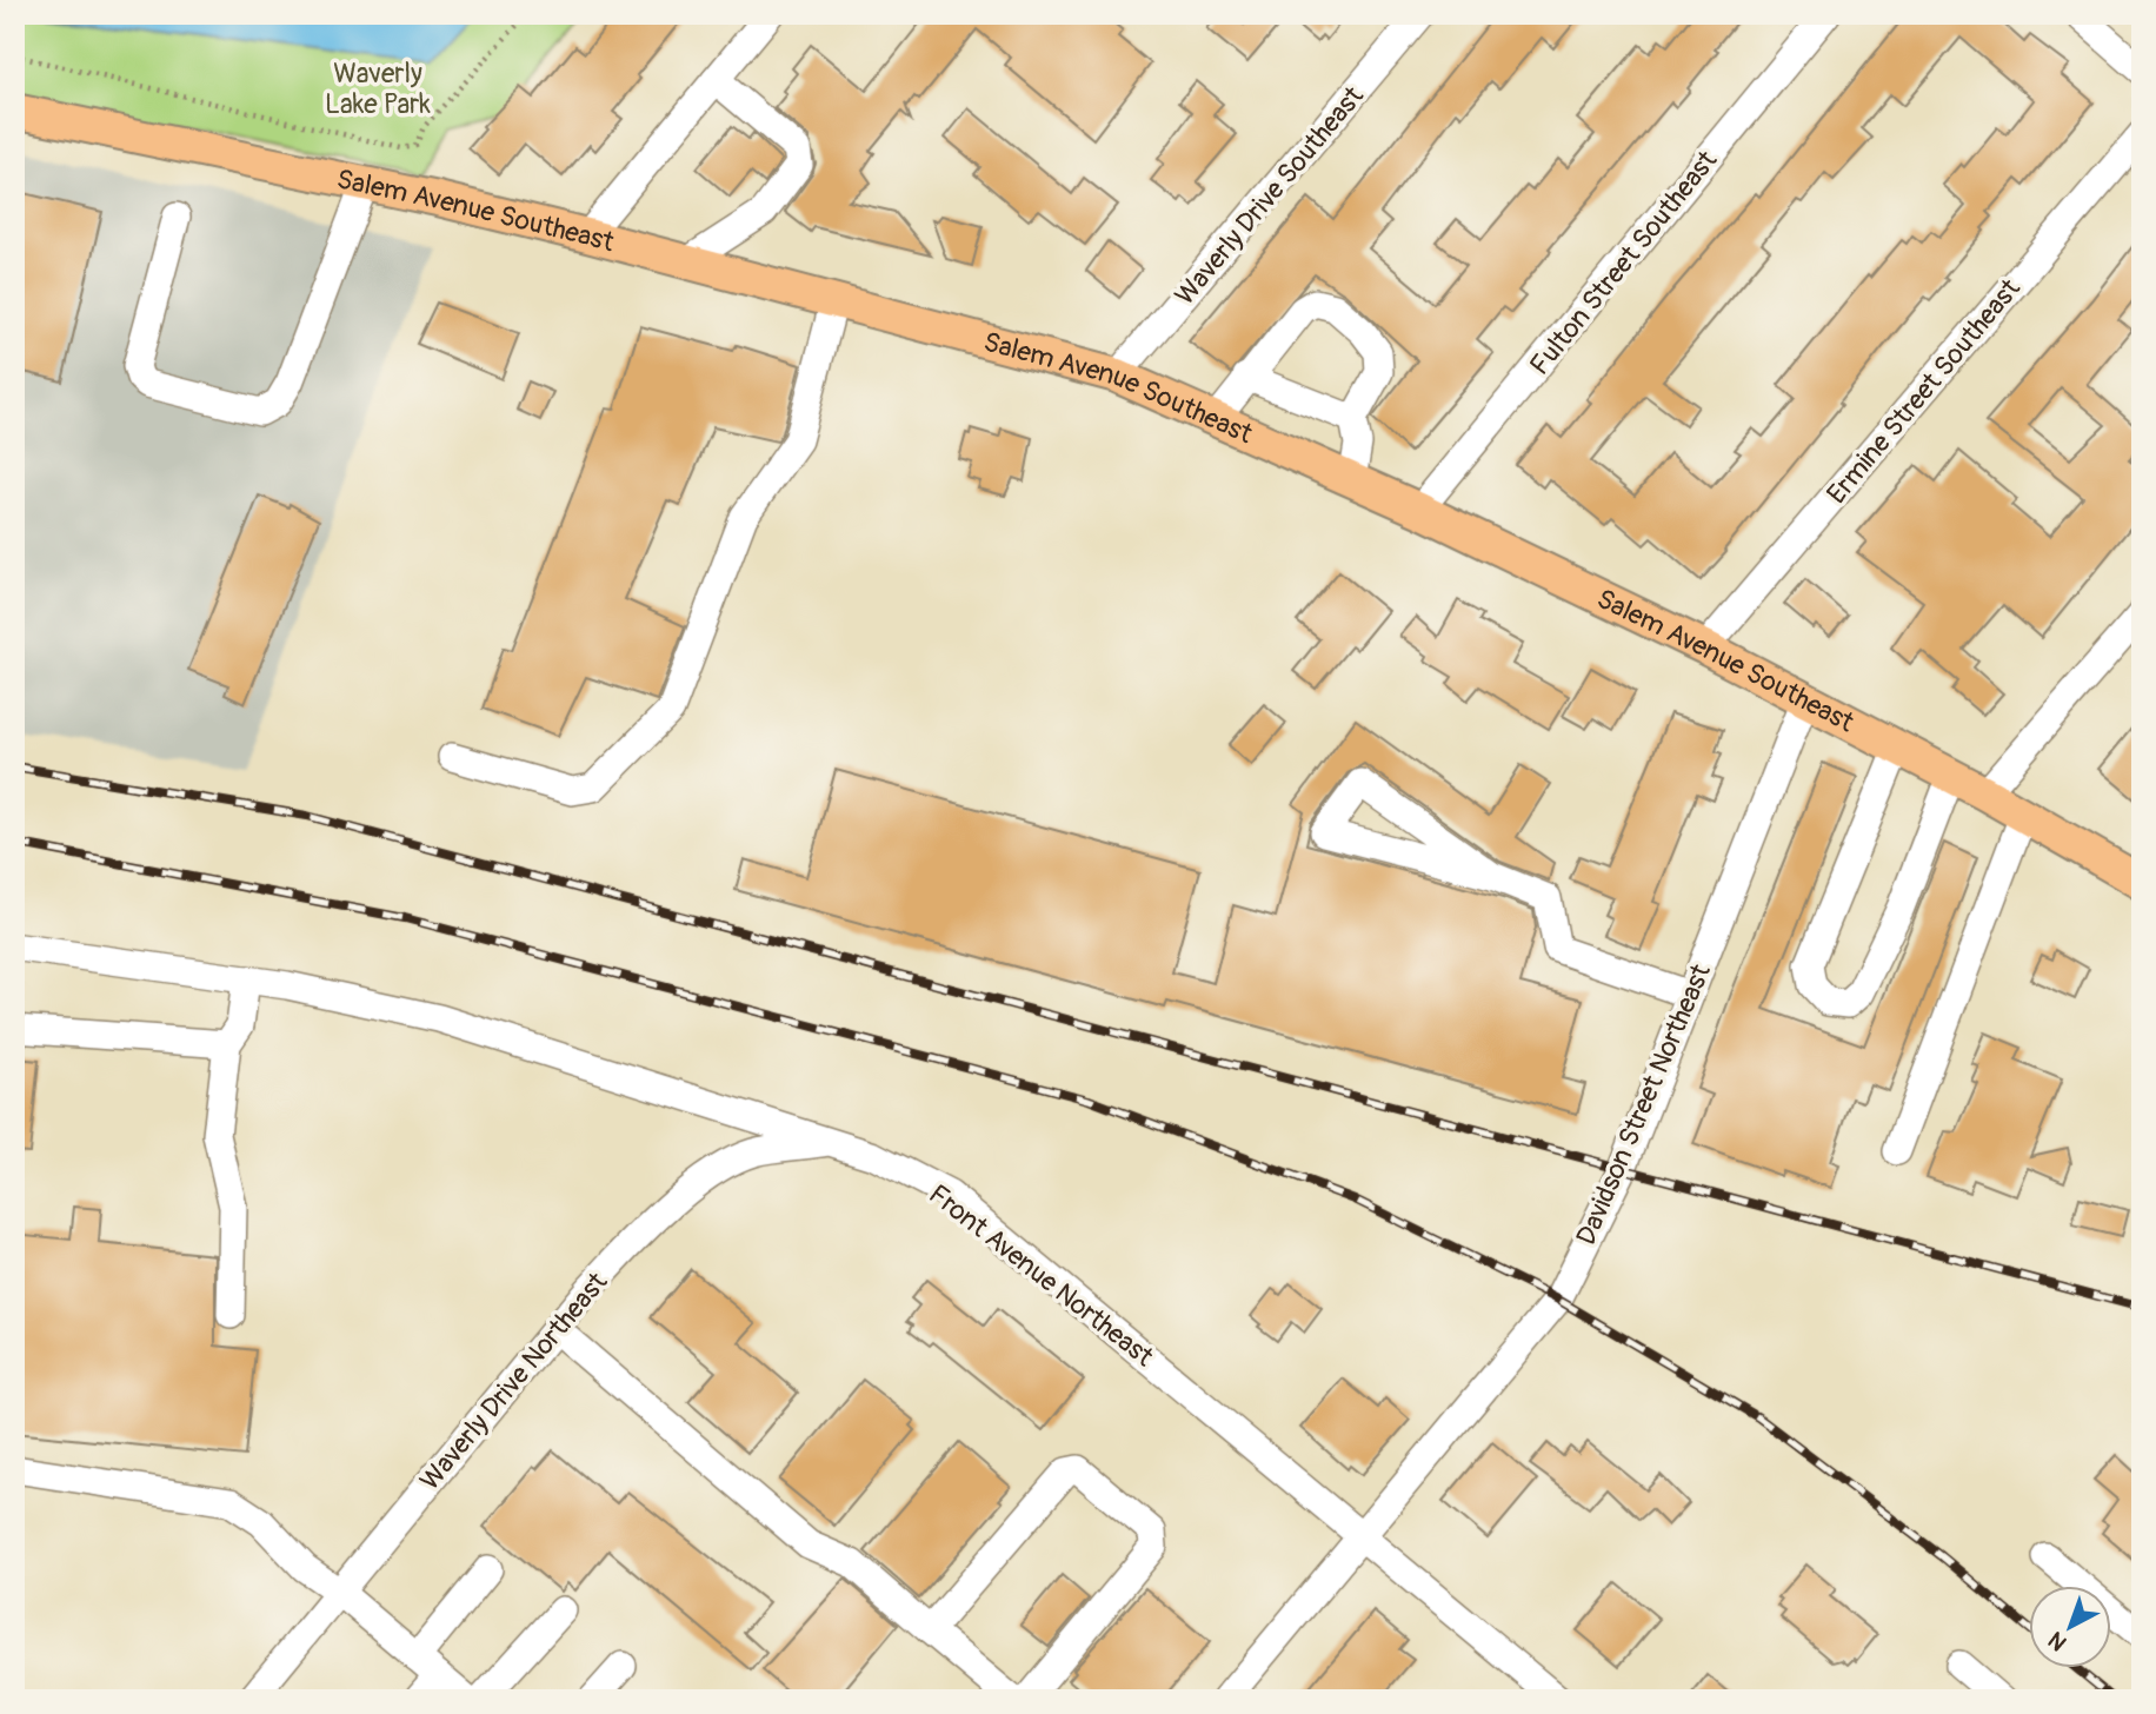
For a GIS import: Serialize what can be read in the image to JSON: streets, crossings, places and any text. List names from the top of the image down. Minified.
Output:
{"streets":{"main road":["Salem Avenue Southeast"],"street":["Waverly Drive Southeast","Fulton Street Southeast","Ermine Street Southeast","Davidson Street Northeast","Front Avenue Northeast","Waverly Drive Northeast"]},"crossings":[["Waverly Drive Southeast","Salem Avenue Southeast"],["Salem Avenue Southeast","Fulton Street Southeast"],["Salem Avenue Southeast","Ermine Street Southeast"],["Salem Avenue Southeast","Davidson Street Northeast"],["Davidson Street Northeast","Front Avenue Northeast"],["Front Avenue Northeast","Waverly Drive Northeast"]],"parks":["Waverly Lake Park"],"north":"bottom left"}
